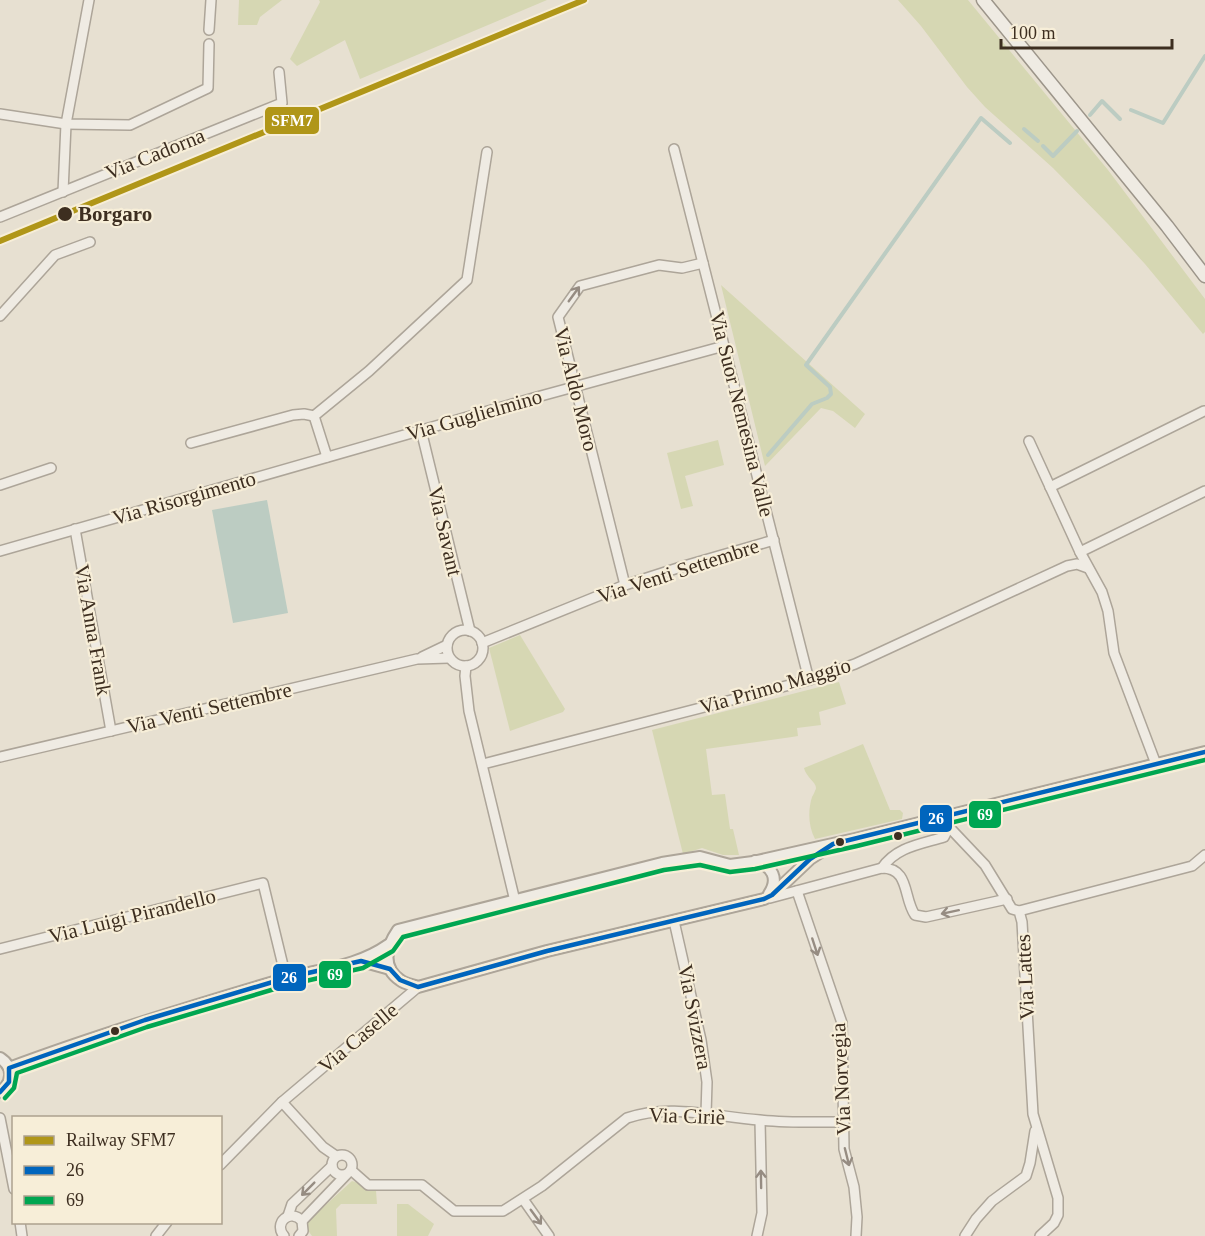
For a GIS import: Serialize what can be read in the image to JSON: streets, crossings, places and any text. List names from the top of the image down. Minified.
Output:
{"streets":{"street":["Via Cadorna","Via Aldo Moro","Via Suor Nemesina Valle","Via Guglielmino","Via Risorgimento","Via Savant","Via Venti Settembre","Via Anna Frank","Via Primo Maggio","Via Luigi Pirandello","Via Lattes","Via Svizzera","Via Caselle","Via Norvegia","Via Ciriè"]},"crossings":[["Via Aldo Moro","Via Suor Nemesina Valle"],["Via Aldo Moro","Via Guglielmino"],["Via Aldo Moro","Via Venti Settembre"],["Via Suor Nemesina Valle","Via Guglielmino"],["Via Suor Nemesina Valle","Via Venti Settembre"],["Via Suor Nemesina Valle","Via Primo Maggio"],["Via Guglielmino","Via Risorgimento"],["Via Guglielmino","Via Savant"],["Via Risorgimento","Via Anna Frank"],["Via Savant","Via Venti Settembre"],["Via Venti Settembre","Via Anna Frank"],["Via Svizzera","Via Caselle"],["Via Svizzera","Via Ciriè"],["Via Norvegia","Via Ciriè"]],"one_way":["Via Norvegia"],"places":["Borgaro"],"lines":["rail line SFM7","transit line 26","transit line 69"],"legend":["Railway SFM7","26","69"],"scale_bar":"100 m"}
